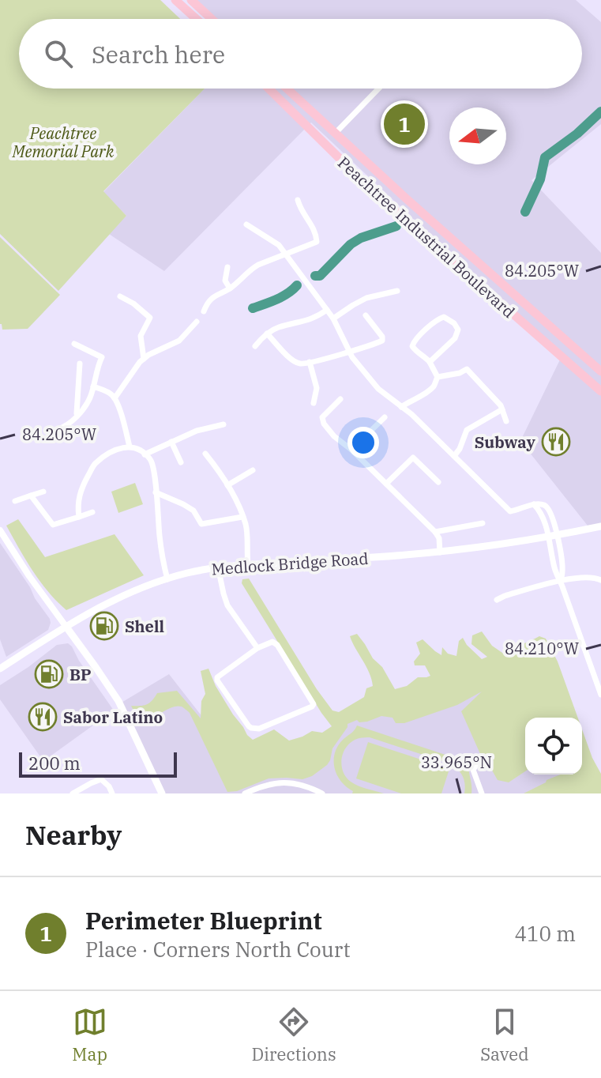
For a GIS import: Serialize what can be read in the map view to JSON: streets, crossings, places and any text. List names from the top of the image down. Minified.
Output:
{"streets":{"highway":["Peachtree Industrial Boulevard"],"main road":["Medlock Bridge Road"]},"parks":["Peachtree Memorial Park"],"places":{"restaurant":["Subway","Sabor Latino"],"fuel station":["Shell","BP"]},"scale_bar":"200 m","north":"left","page":{"search":"Search here","pins":"1","scale":"200 m","heading":"Nearby","list":[{"mark":"1","name":"Perimeter Blueprint","note":"Place · Corners North Court","value":"410 m"}],"nav":["Map","Directions","Saved"]},"coordinates":["84.205°W","84.210°W","33.965°N"]}
